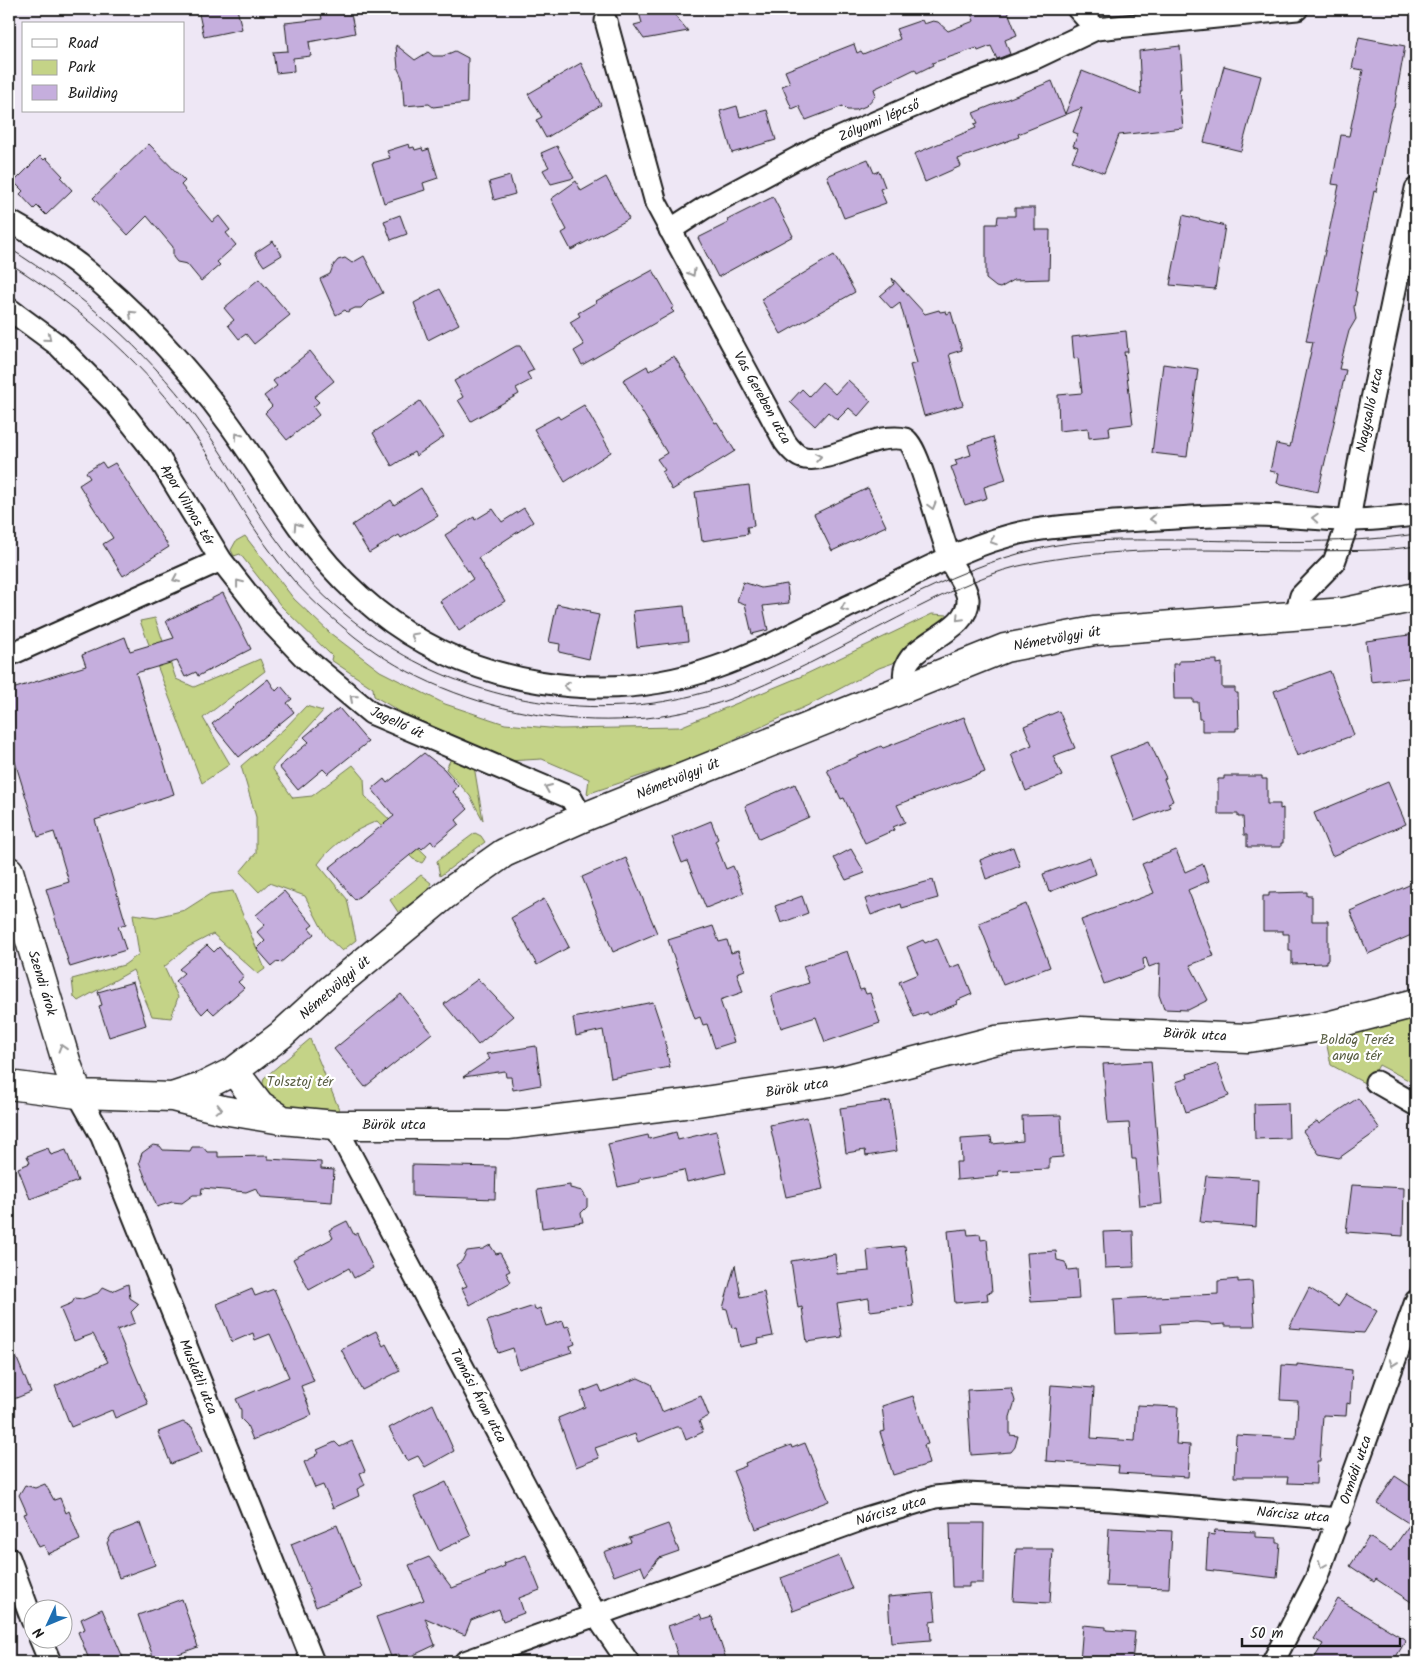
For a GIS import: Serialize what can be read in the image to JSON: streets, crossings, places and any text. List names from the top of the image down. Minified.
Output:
{"streets":{"street":["Zólyomi lépcső","Vas Gereben utca","Nagysalló utca","Apor Vilmos tér","Németvölgyi út","Jagelló út","Szendi árok","Bürök utca","Muskátli utca","Tamási Áron utca","Ormódi utca","Nárcisz utca"]},"crossings":[["Zólyomi lépcső","Vas Gereben utca"],["Vas Gereben utca","Németvölgyi út"],["Nagysalló utca","Németvölgyi út"],["Apor Vilmos tér","Jagelló út"],["Németvölgyi út","Jagelló út"],["Németvölgyi út","Szendi árok"],["Németvölgyi út","Bürök utca"],["Németvölgyi út","Muskátli utca"],["Szendi árok","Muskátli utca"],["Bürök utca","Tamási Áron utca"],["Tamási Áron utca","Nárcisz utca"],["Ormódi utca","Nárcisz utca"]],"one_way":["Jagelló út","Szendi árok","Ormódi utca"],"parks":["Boldog Teréz anya tér","Tolsztoj tér"],"legend":["Road","Park","Building"],"scale_bar":"50 m","north":"bottom left"}
